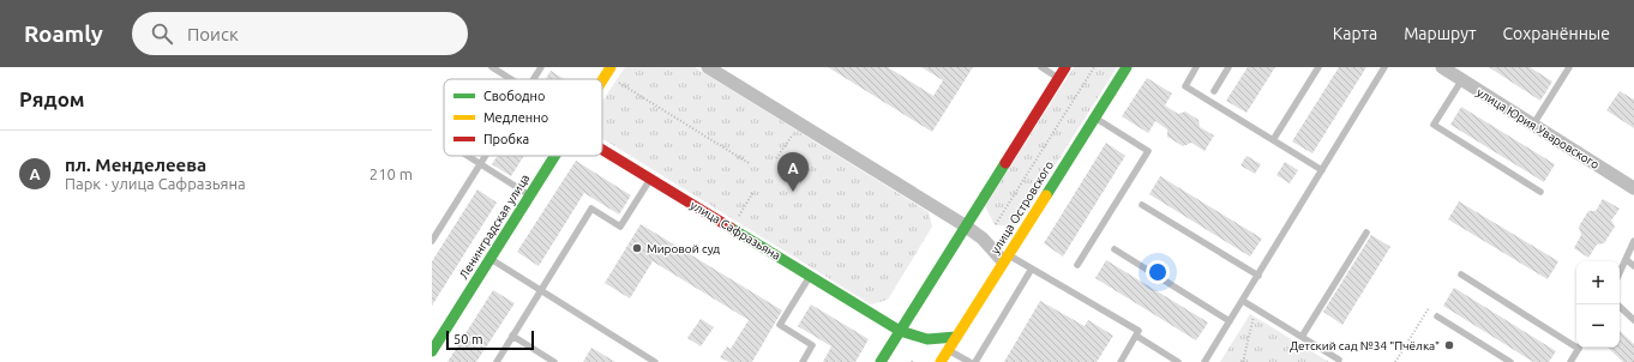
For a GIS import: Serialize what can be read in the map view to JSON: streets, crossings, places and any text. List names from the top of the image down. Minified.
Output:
{"streets":{"street":["улица Юрия Уваровского","улица Островского","Ленинградская улица","улица Сафразьяна"]},"crossings":[["улица Островского","улица Сафразьяна"]],"places":["Мировой суд","Детский сад №34 \"Пчёлка\""],"legend":["Свободно","Медленно","Пробка"],"scale_bar":"50 m","page":{"header":"Roamly","search":"Поиск","nav":["Карта","Маршрут","Сохранённые"],"heading":"Рядом","list":[{"mark":"A","name":"пл. Менделеева","note":"Парк · улица Сафразьяна","value":"210 m"}],"pins":"A","map_buttons":["+","−"],"scale":"50 m"}}
